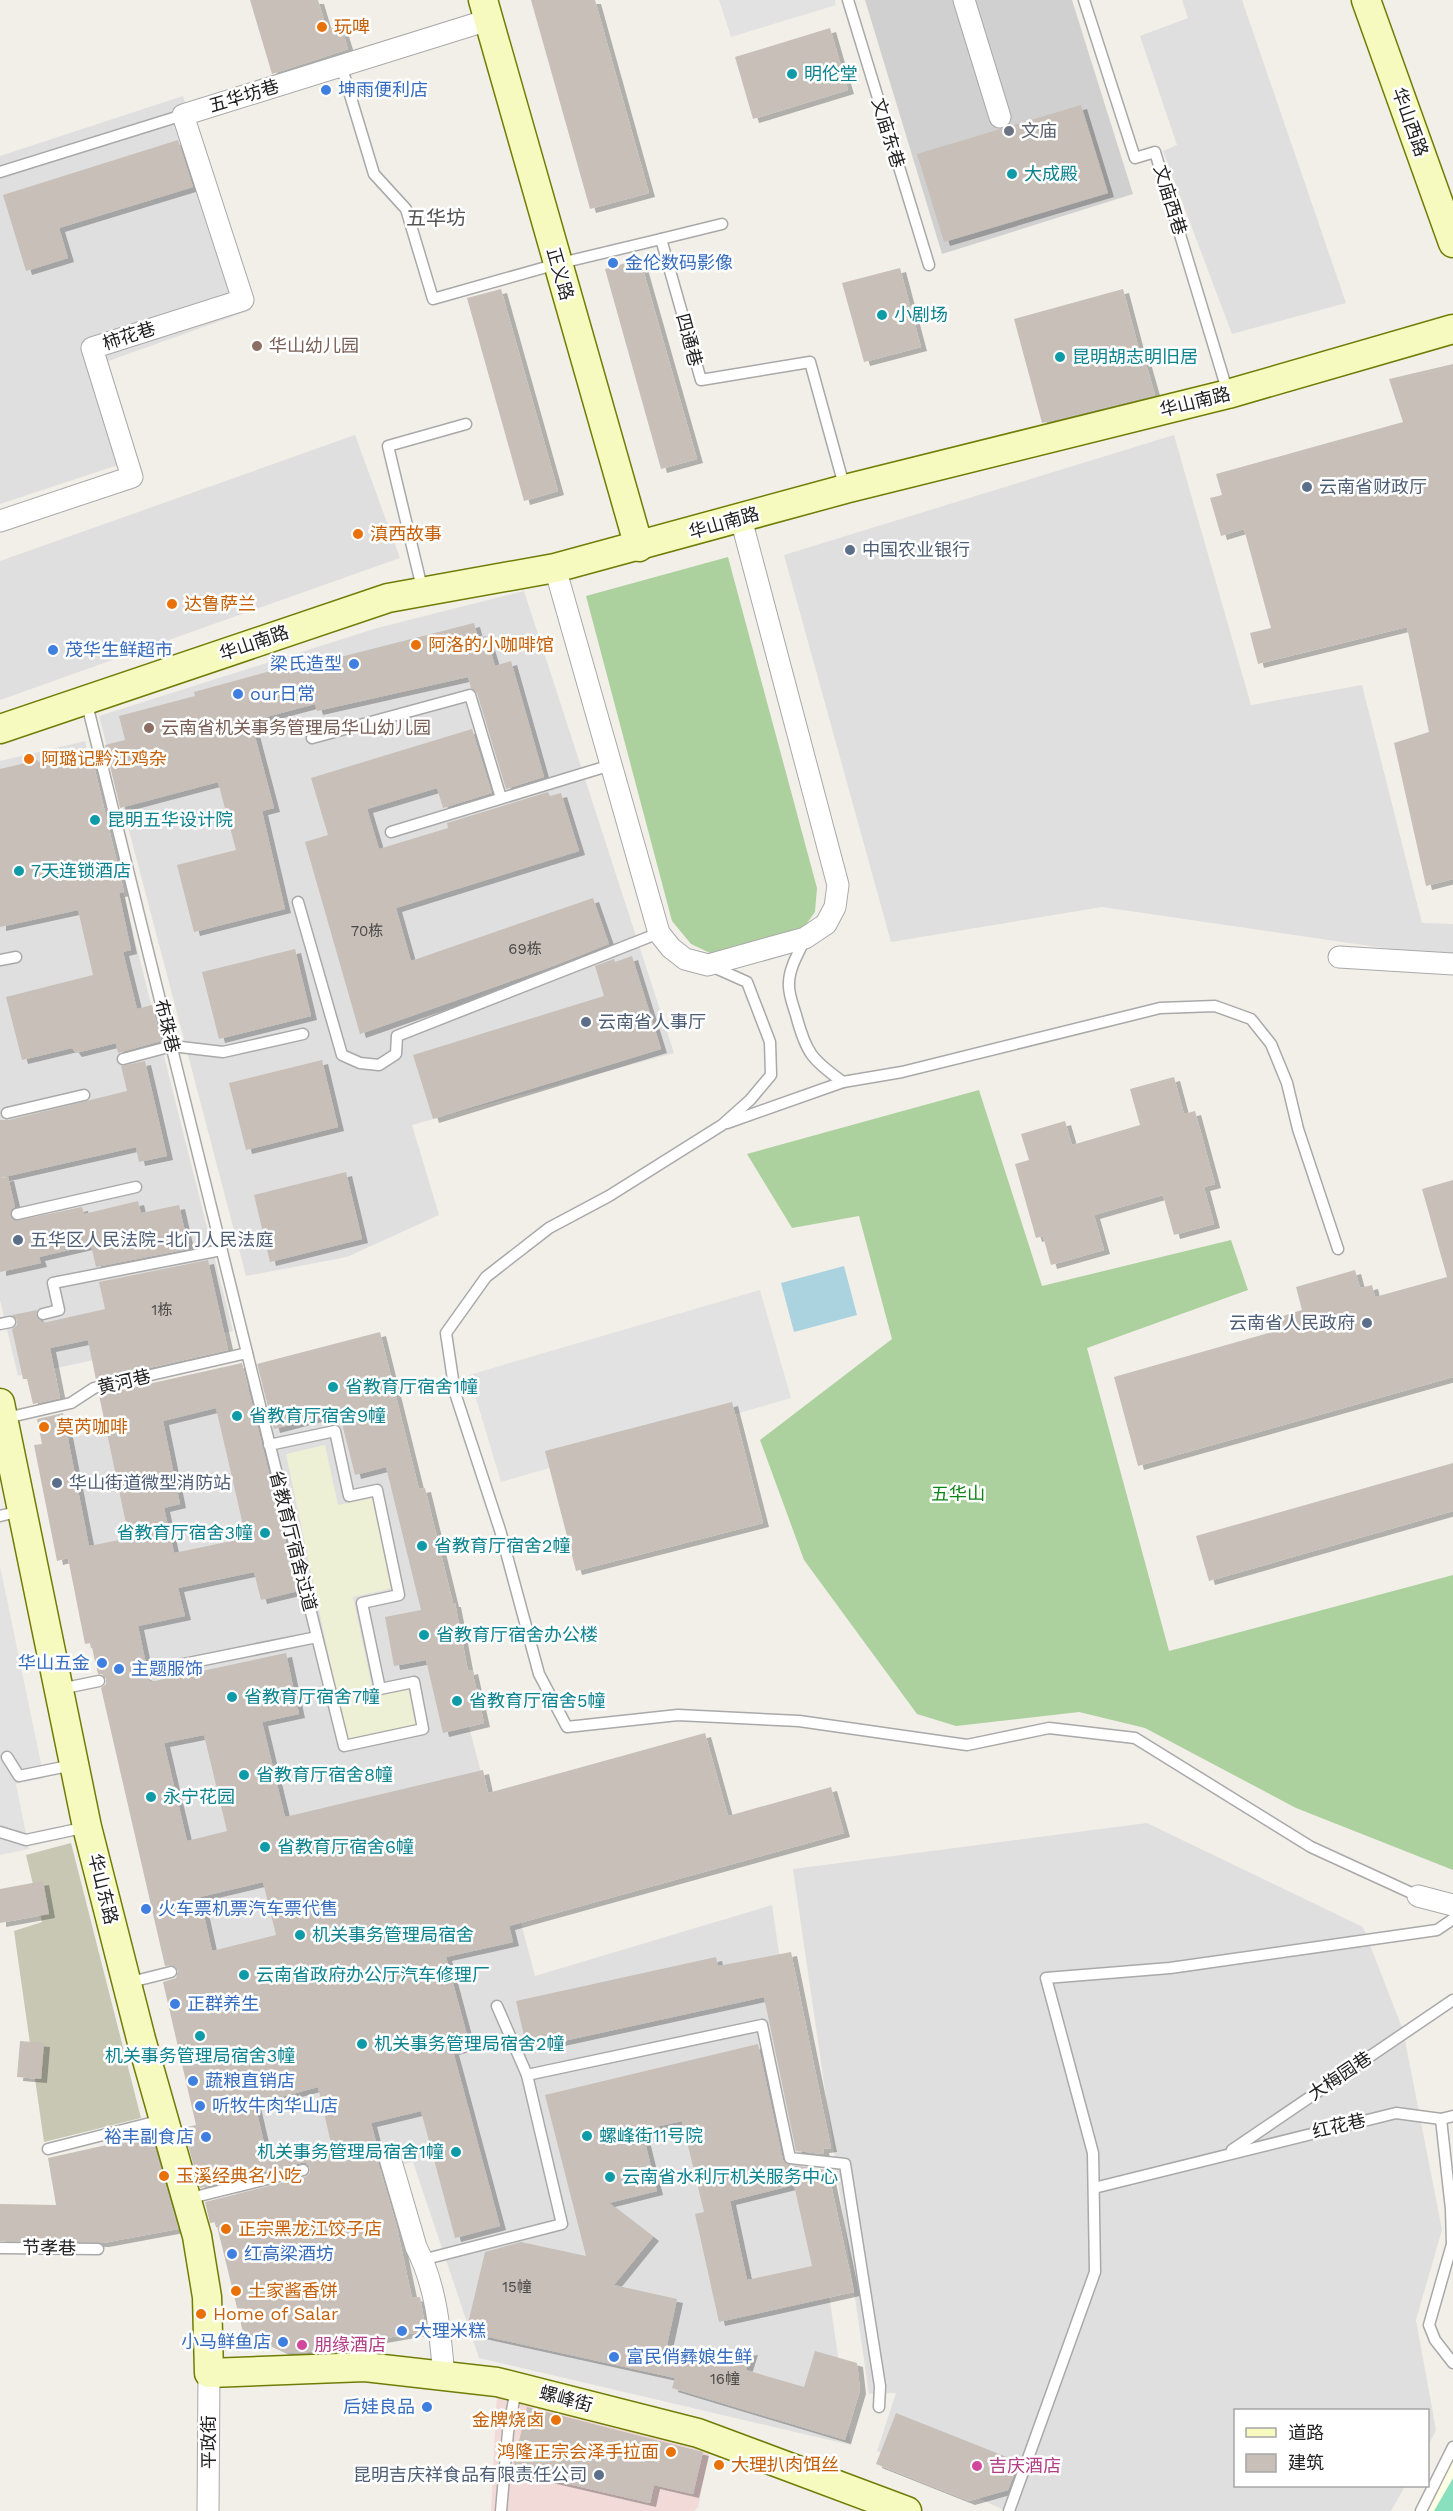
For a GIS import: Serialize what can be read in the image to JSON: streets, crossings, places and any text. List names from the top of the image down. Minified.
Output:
{"streets":{"street":["五华坊巷","华山西路","正义路","柿花巷","华山南路","华山东路","螺峰街","平政街"],"lane":["文庙东巷","文庙西巷","四通巷","布珠巷","黄河巷","省教育厅宿舍过道","大梅园巷","红花巷","节孝巷"]},"crossings":[["五华坊巷","正义路"],["五华坊巷","柿花巷"],["文庙西巷","华山南路"],["正义路","华山南路"],["四通巷","华山南路"],["华山南路","布珠巷"],["布珠巷","黄河巷"],["布珠巷","省教育厅宿舍过道"],["黄河巷","省教育厅宿舍过道"],["黄河巷","华山东路"],["华山东路","螺峰街"],["华山东路","平政街"],["大梅园巷","红花巷"],["螺峰街","平政街"]],"districts":["五华坊"],"parks":["五华山"],"places":["玩啤","明伦堂","坤雨便利店","文庙","大成殿","金伦数码影像","小剧场","华山幼儿园","昆明胡志明旧居","云南省财政厅","滇西故事","中国农业银行","达鲁萨兰","阿洛的小咖啡馆","茂华生鲜超市","梁氏造型","our日常","云南省机关事务管理局华山幼儿园","阿璐记黔江鸡杂","昆明五华设计院","7天连锁酒店","云南省人事厅","五华区人民法院-北门人民法庭","云南省人民政府","省教育厅宿舍1幢","省教育厅宿舍9幢","莫芮咖啡","华山街道微型消防站","省教育厅宿舍3幢","省教育厅宿舍2幢","省教育厅宿舍办公楼","华山五金","主题服饰","省教育厅宿舍7幢","省教育厅宿舍5幢","省教育厅宿舍8幢","永宁花园","省教育厅宿舍6幢","火车票机票汽车票代售","机关事务管理局宿舍","云南省政府办公厅汽车修理厂","正群养生","机关事务管理局宿舍3幢","机关事务管理局宿舍2幢","蔬粮直销店","听牧牛肉华山店","螺峰街11号院","裕丰副食店","机关事务管理局宿舍1幢","玉溪经典名小吃","云南省水利厅机关服务中心","正宗黑龙江饺子店","红高梁酒坊","土家酱香饼","Home of Salar","大理米糕","小马鲜鱼店","朋缘酒店","富民俏彝娘生鲜","后娃良品","金牌烧卤","鸿隆正宗会泽手拉面","大理扒肉饵丝","吉庆酒店","昆明吉庆祥食品有限责任公司"],"house_numbers":["70栋","69栋","1栋","15幢","16幢"],"legend":["道路","建筑"]}
